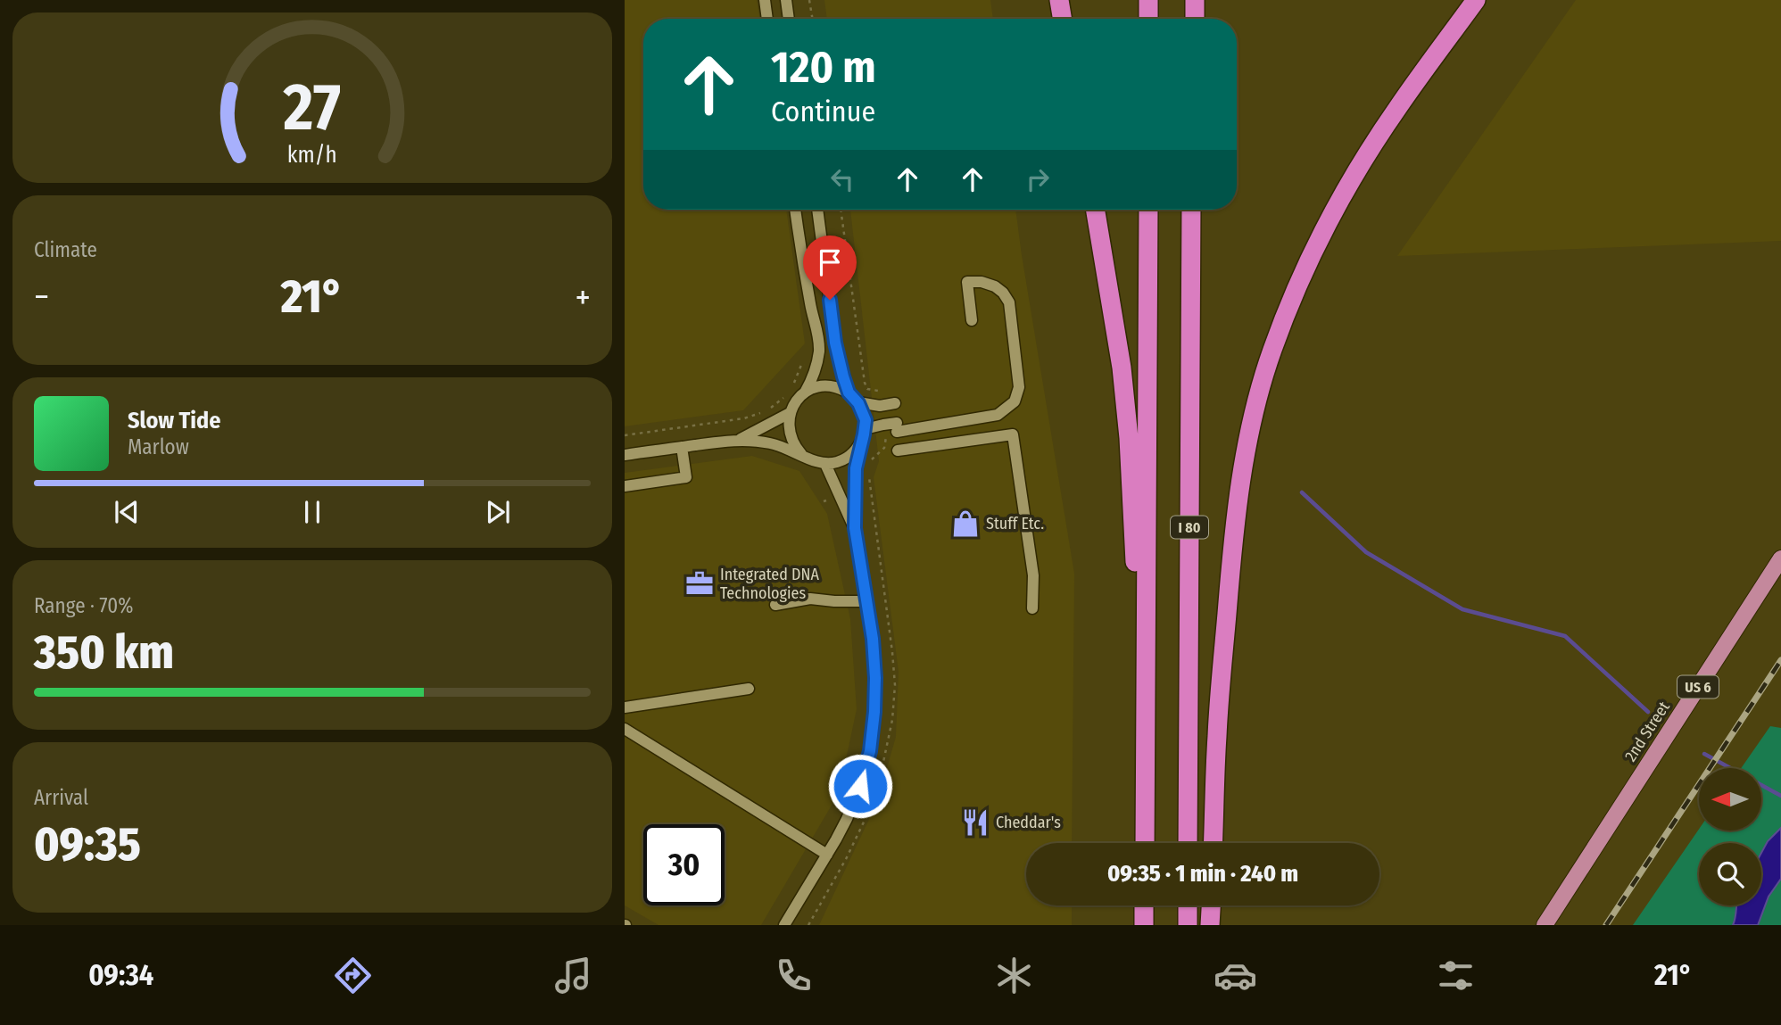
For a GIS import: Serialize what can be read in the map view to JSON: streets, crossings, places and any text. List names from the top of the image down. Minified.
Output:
{"streets":{"highway":["I 80"],"main road":["US 6","2nd Street"]},"places":{"shop":["Stuff Etc."],"office":["Integrated DNA Technologies"],"restaurant":["Cheddar's"]},"north":"left","page":{"turn":["120 m","Continue"],"tile":["Climate",["Range · 70%","350 km"],["Arrival","09:35"]],"heat":["−","21°","+"],"song":["Slow Tide","Marlow"],"limit":"30","trip":"09:35 · 1 min · 240 m","tabs":["09:34","21°"],"gauge":["27","km/h"]}}
